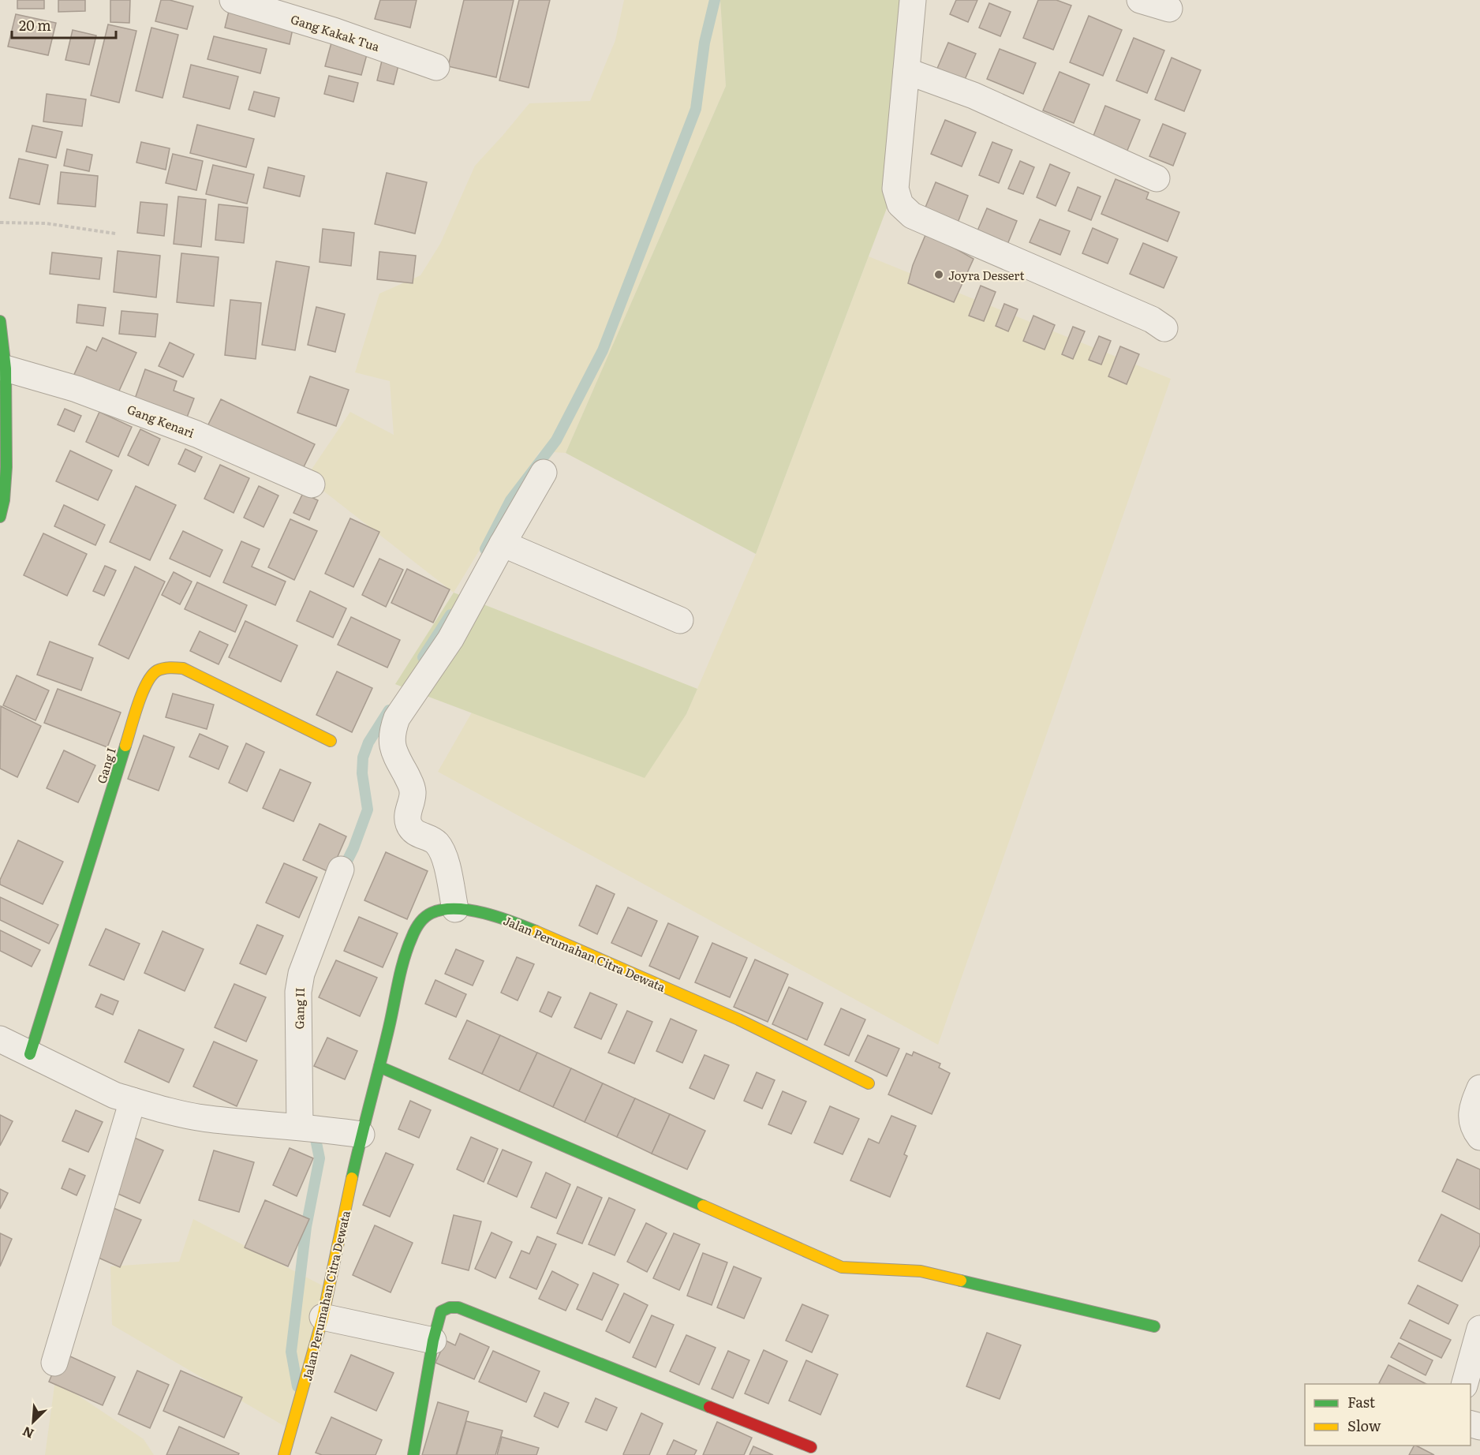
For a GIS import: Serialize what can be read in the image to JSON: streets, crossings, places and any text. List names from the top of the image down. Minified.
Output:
{"streets":{"street":["Gang Kakak Tua","Gang Kenari","Gang I","Jalan Perumahan Citra Dewata","Gang II"]},"places":["Joyra Dessert"],"legend":["Fast","Slow"],"scale_bar":"20 m","north":"bottom left"}
